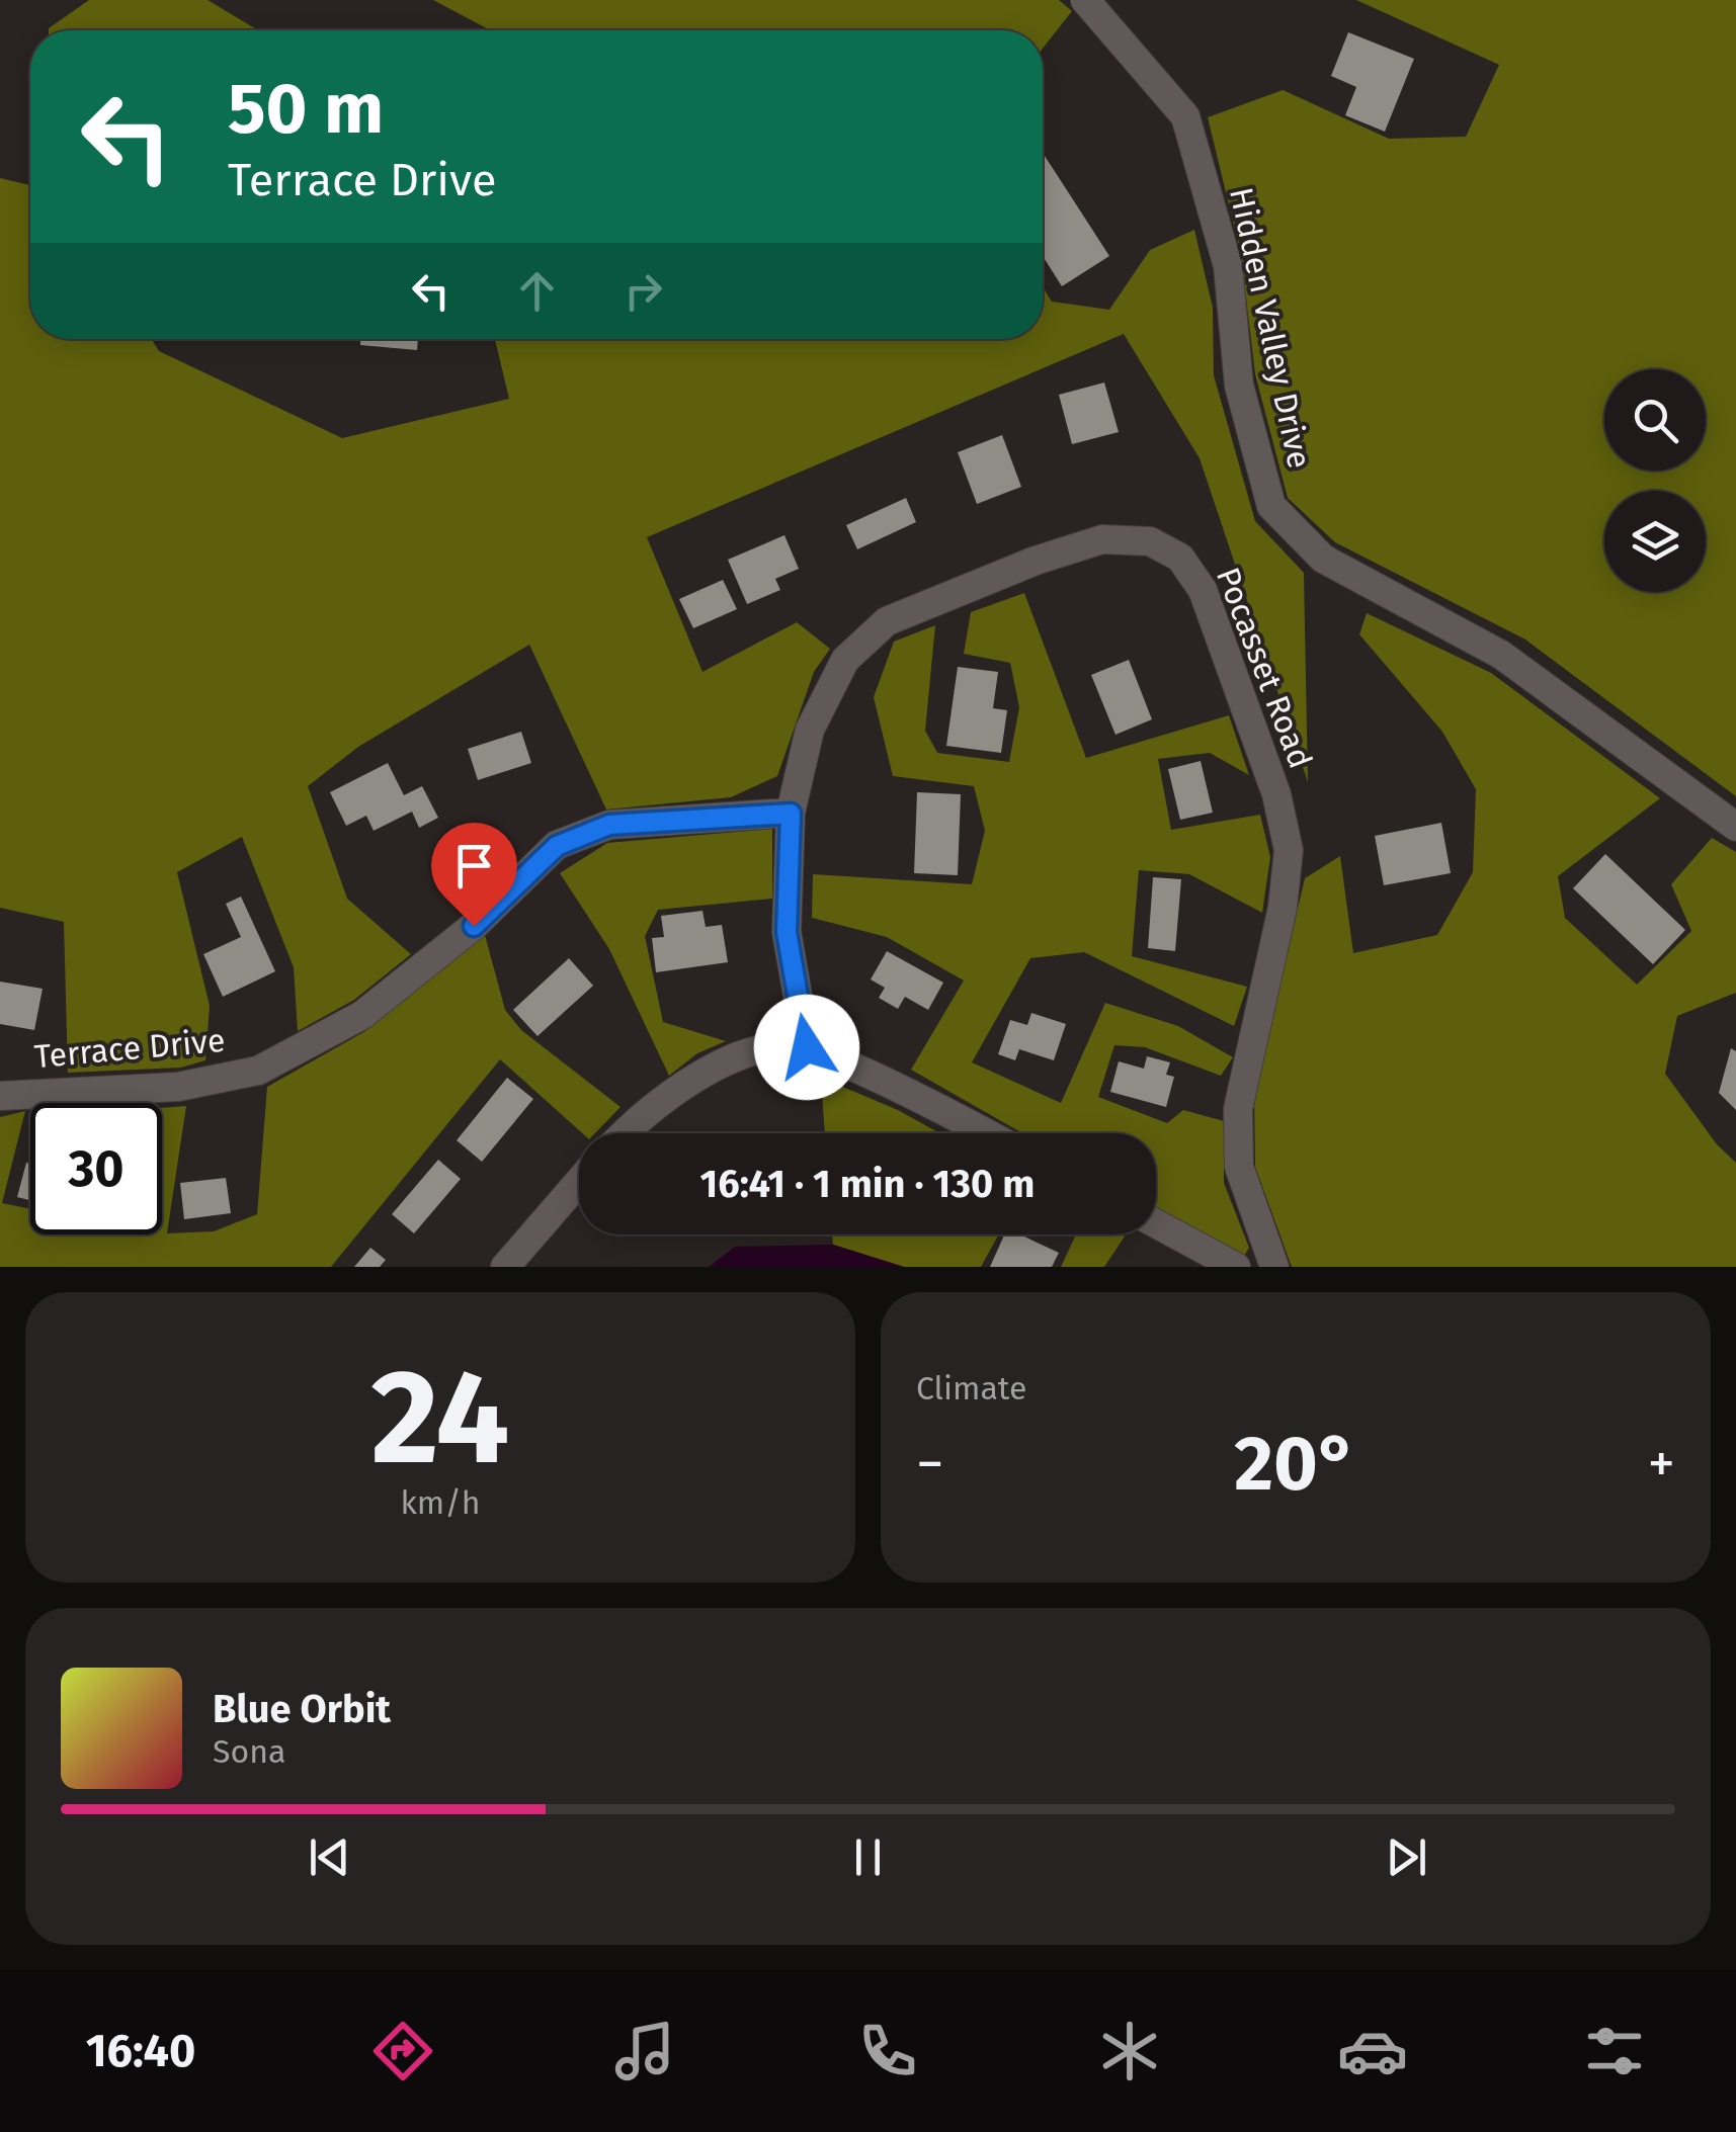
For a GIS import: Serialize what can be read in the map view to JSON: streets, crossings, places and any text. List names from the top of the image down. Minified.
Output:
{"streets":{"street":["Hidden Valley Drive","Pocasset Road","Terrace Drive"]},"crossings":[["Pocasset Road","Terrace Drive"]],"page":{"turn":["50 m","Terrace Drive"],"limit":"30","trip":"16:41 · 1 min · 130 m","tile":[["24","km/h"],"Climate"],"heat":["−","20°","+"],"song":["Blue Orbit","Sona"],"tabs":"16:40"}}
